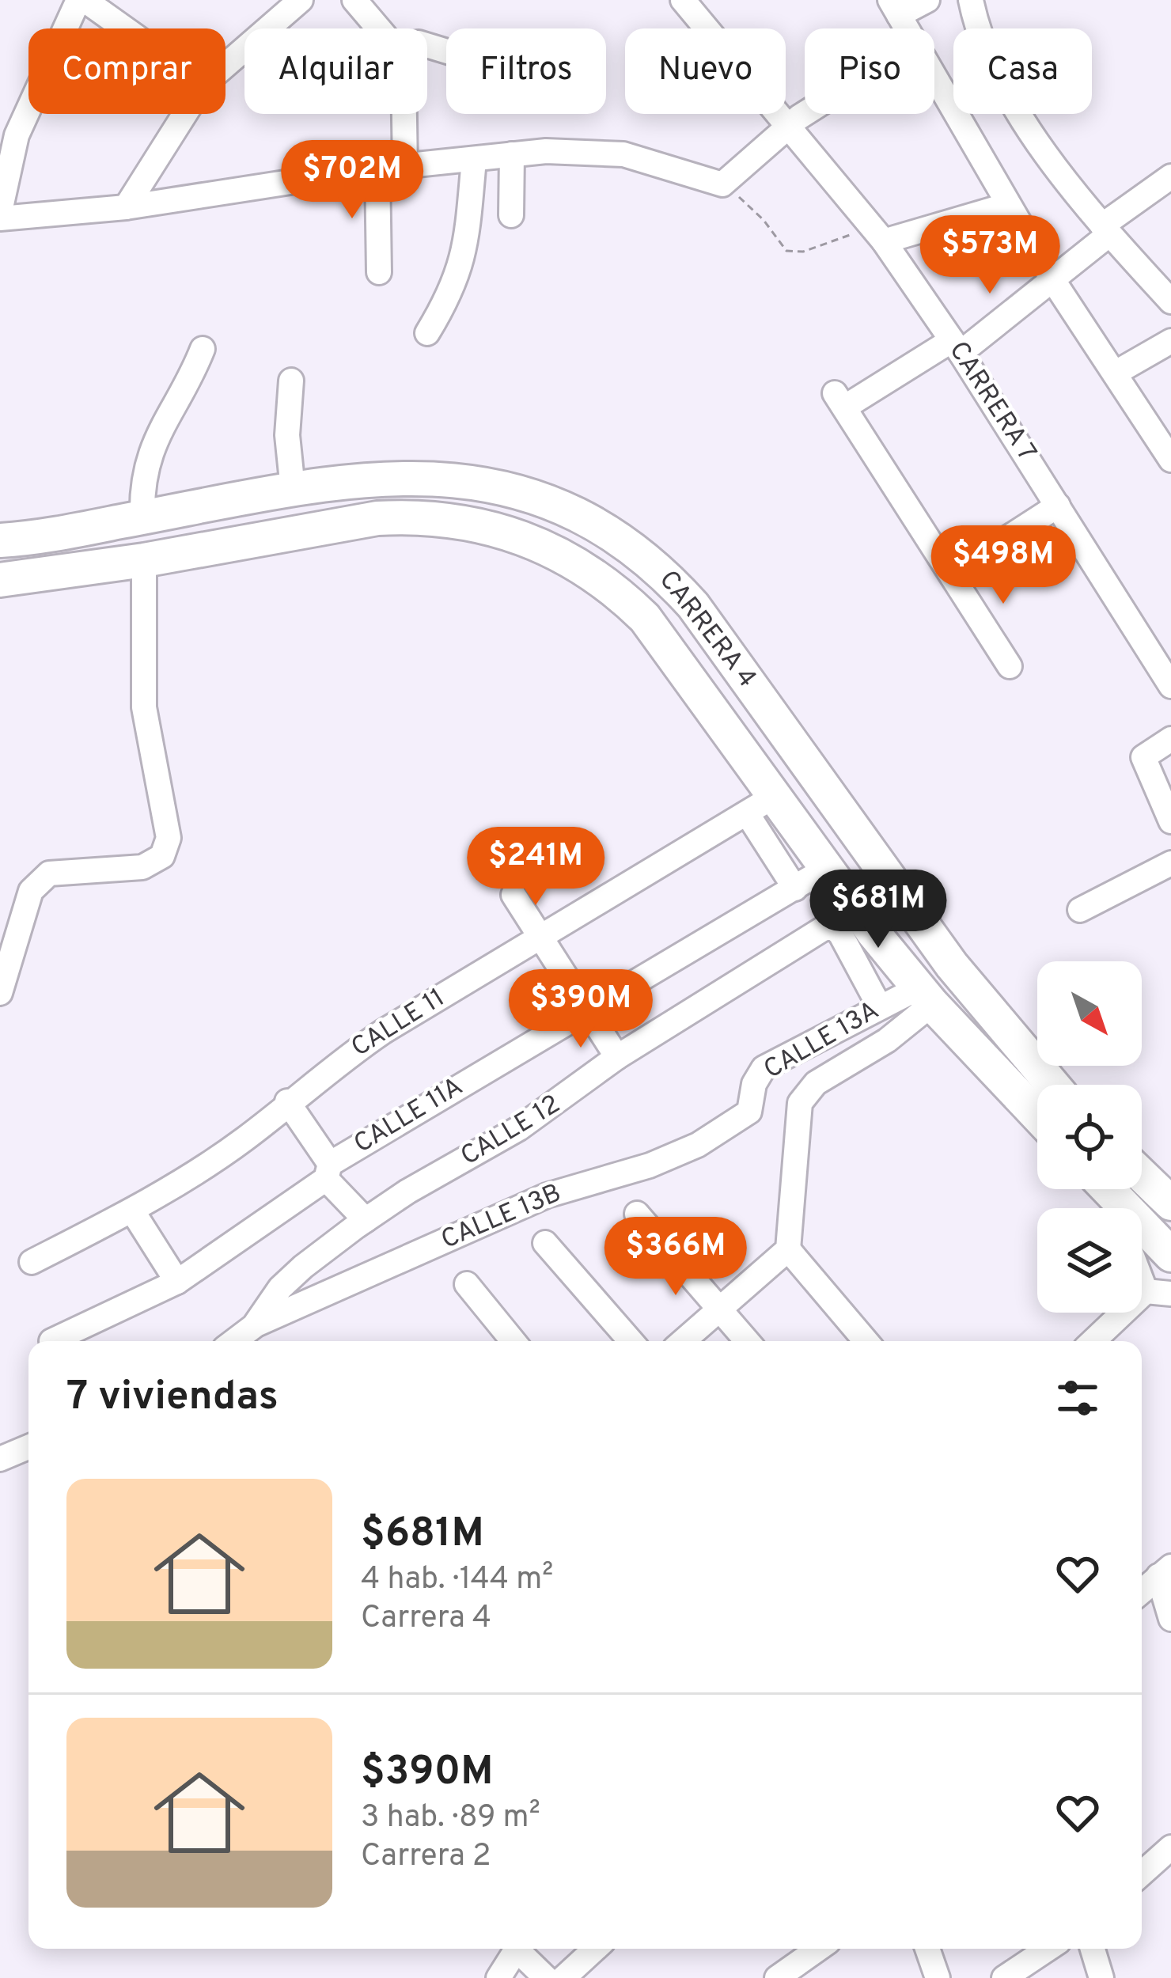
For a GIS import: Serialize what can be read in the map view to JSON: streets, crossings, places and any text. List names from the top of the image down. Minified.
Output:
{"streets":{"highway":["CARRERA 4"],"street":["CARRERA 7","CALLE 11","CALLE 13A","CALLE 11A","CALLE 12","CALLE 13B"]},"crossings":[["CARRERA 4","CALLE 11"],["CARRERA 4","CALLE 13A"],["CARRERA 4","CALLE 11A"],["CALLE 13A","CALLE 12"],["CALLE 13A","CALLE 13B"],["CALLE 12","CALLE 13B"]],"north":"bottom right","page":{"chip":["Comprar","Alquilar","Filtros","Nuevo","Piso","Casa"],"price":["$702M","$573M","$498M","$241M","$681M","$390M","$366M"],"heading":"7 viviendas","list":[{"name":"$681M","note":"4 hab. · 144 m² · Carrera 4"},{"name":"$390M","note":"3 hab. · 89 m² · Carrera 2"}]}}
